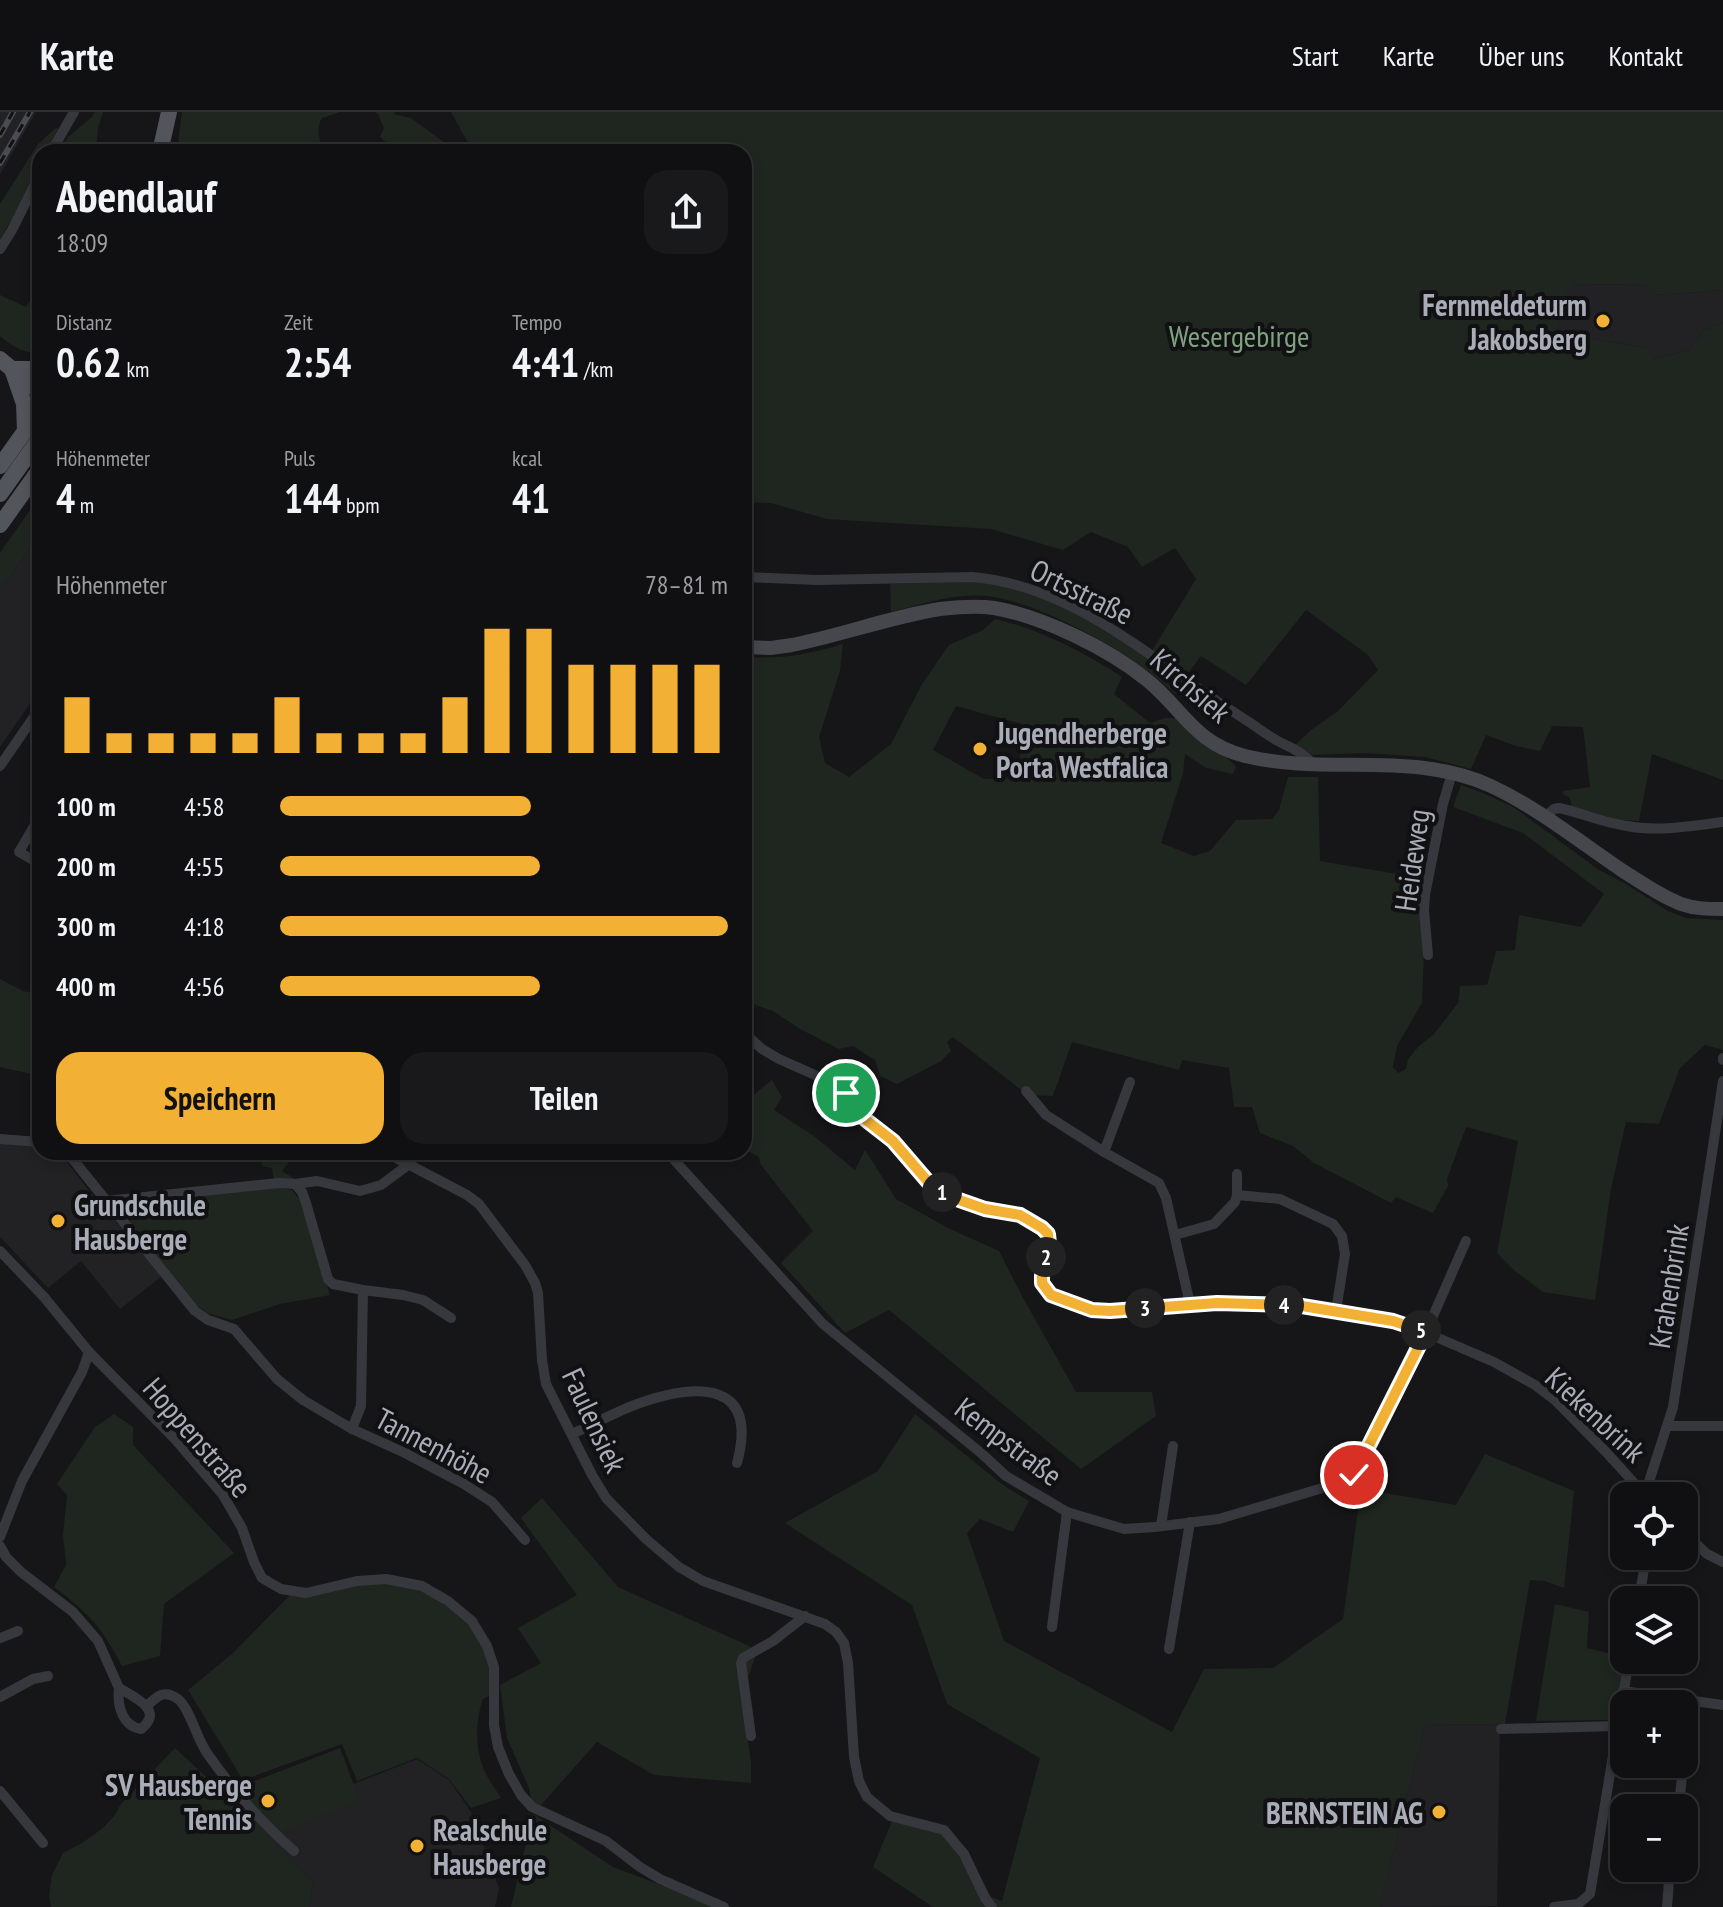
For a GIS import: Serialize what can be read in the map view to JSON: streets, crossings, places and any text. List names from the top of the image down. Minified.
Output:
{"streets":{"main road":["Kirchsiek"],"street":["Ortsstraße","Heideweg","Krahenbrink","Kiekenbrink","Faulensiek","Hoppenstraße","Kempstraße","Tannenhöhe"]},"crossings":[["Ortsstraße","Kirchsiek"],["Kirchsiek","Heideweg"],["Kiekenbrink","Kempstraße"]],"parks":["Wesergebirge"],"places":["Fernmeldeturm Jakobsberg","Jugendherberge Porta Westfalica","Grundschule Hausberge","SV Hausberge Tennis","BERNSTEIN AG","Realschule Hausberge"],"page":{"header":"Karte","nav":["Start","Karte","Über uns","Kontakt"],"heading":["Abendlauf","18:09"],"stats":[["Distanz","0.62 km"],["Zeit","2:54"],["Tempo","4:41 /km"],["Höhenmeter","4 m"],["Puls","144 bpm"],["kcal","41"]],"chart":["Höhenmeter","78–81 m"],"list":[{"name":"100 m","note":"4:58"},{"name":"200 m","note":"4:55"},{"name":"300 m","note":"4:18"},{"name":"400 m","note":"4:56"}],"buttons":["Speichern","Teilen"],"pins":["1","2","4","3","5"],"map_buttons":["+","−"]}}
